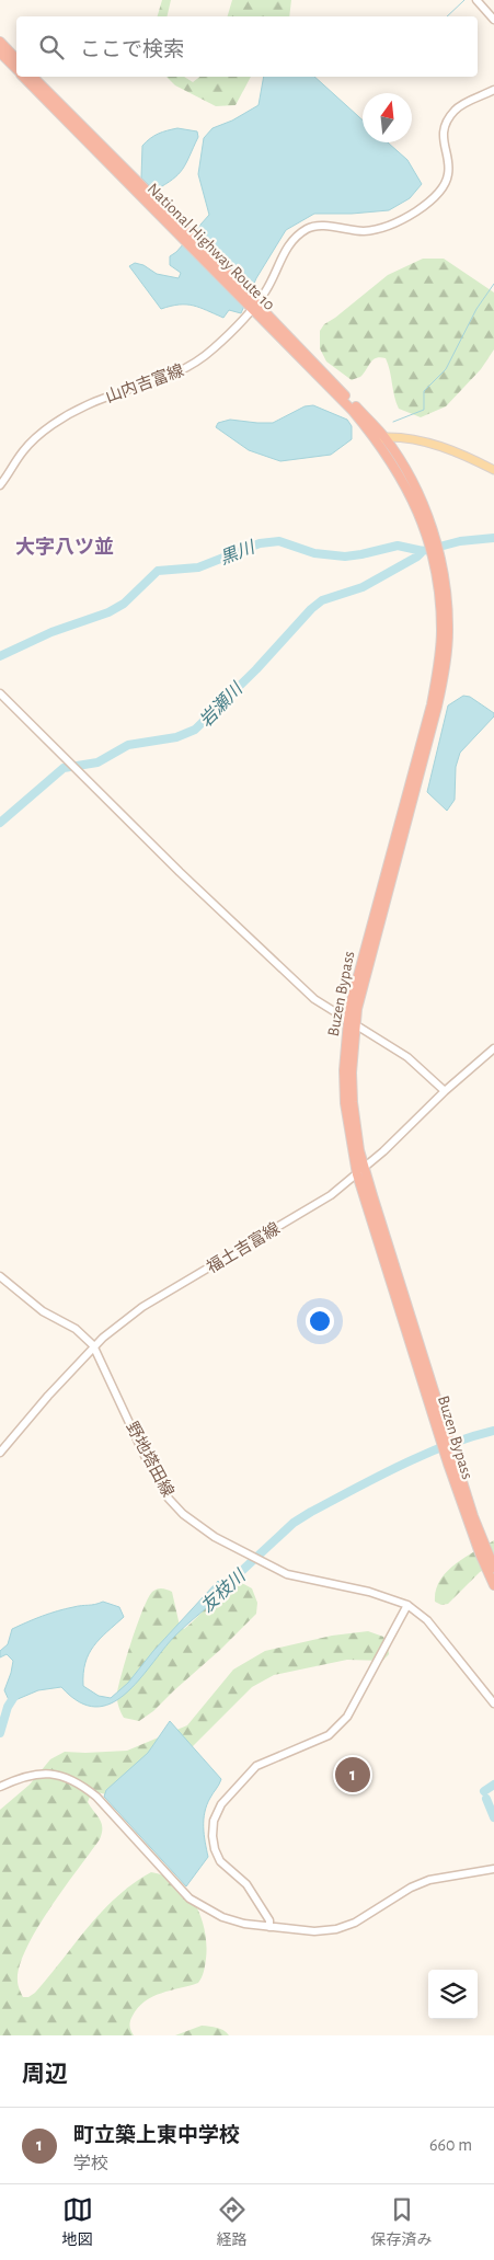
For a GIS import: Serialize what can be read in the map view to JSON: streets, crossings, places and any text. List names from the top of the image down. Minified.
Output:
{"streets":{"highway":["National Highway Route 10","Buzen Bypass"],"main road":["山内吉富線","福土吉富線","野地塔田線"]},"crossings":[["National Highway Route 10","山内吉富線"],["National Highway Route 10","Buzen Bypass"],["Buzen Bypass","福土吉富線"],["福土吉富線","野地塔田線"]],"districts":["大字八ツ並"],"water":["黒川","岩瀬川","友枝川"],"north":"top","page":{"search":"ここで検索","pins":"1","heading":"周辺","list":[{"mark":"1","name":"町立築上東中学校","note":"学校","value":"660 m"}],"nav":["地図","経路","保存済み"]}}
